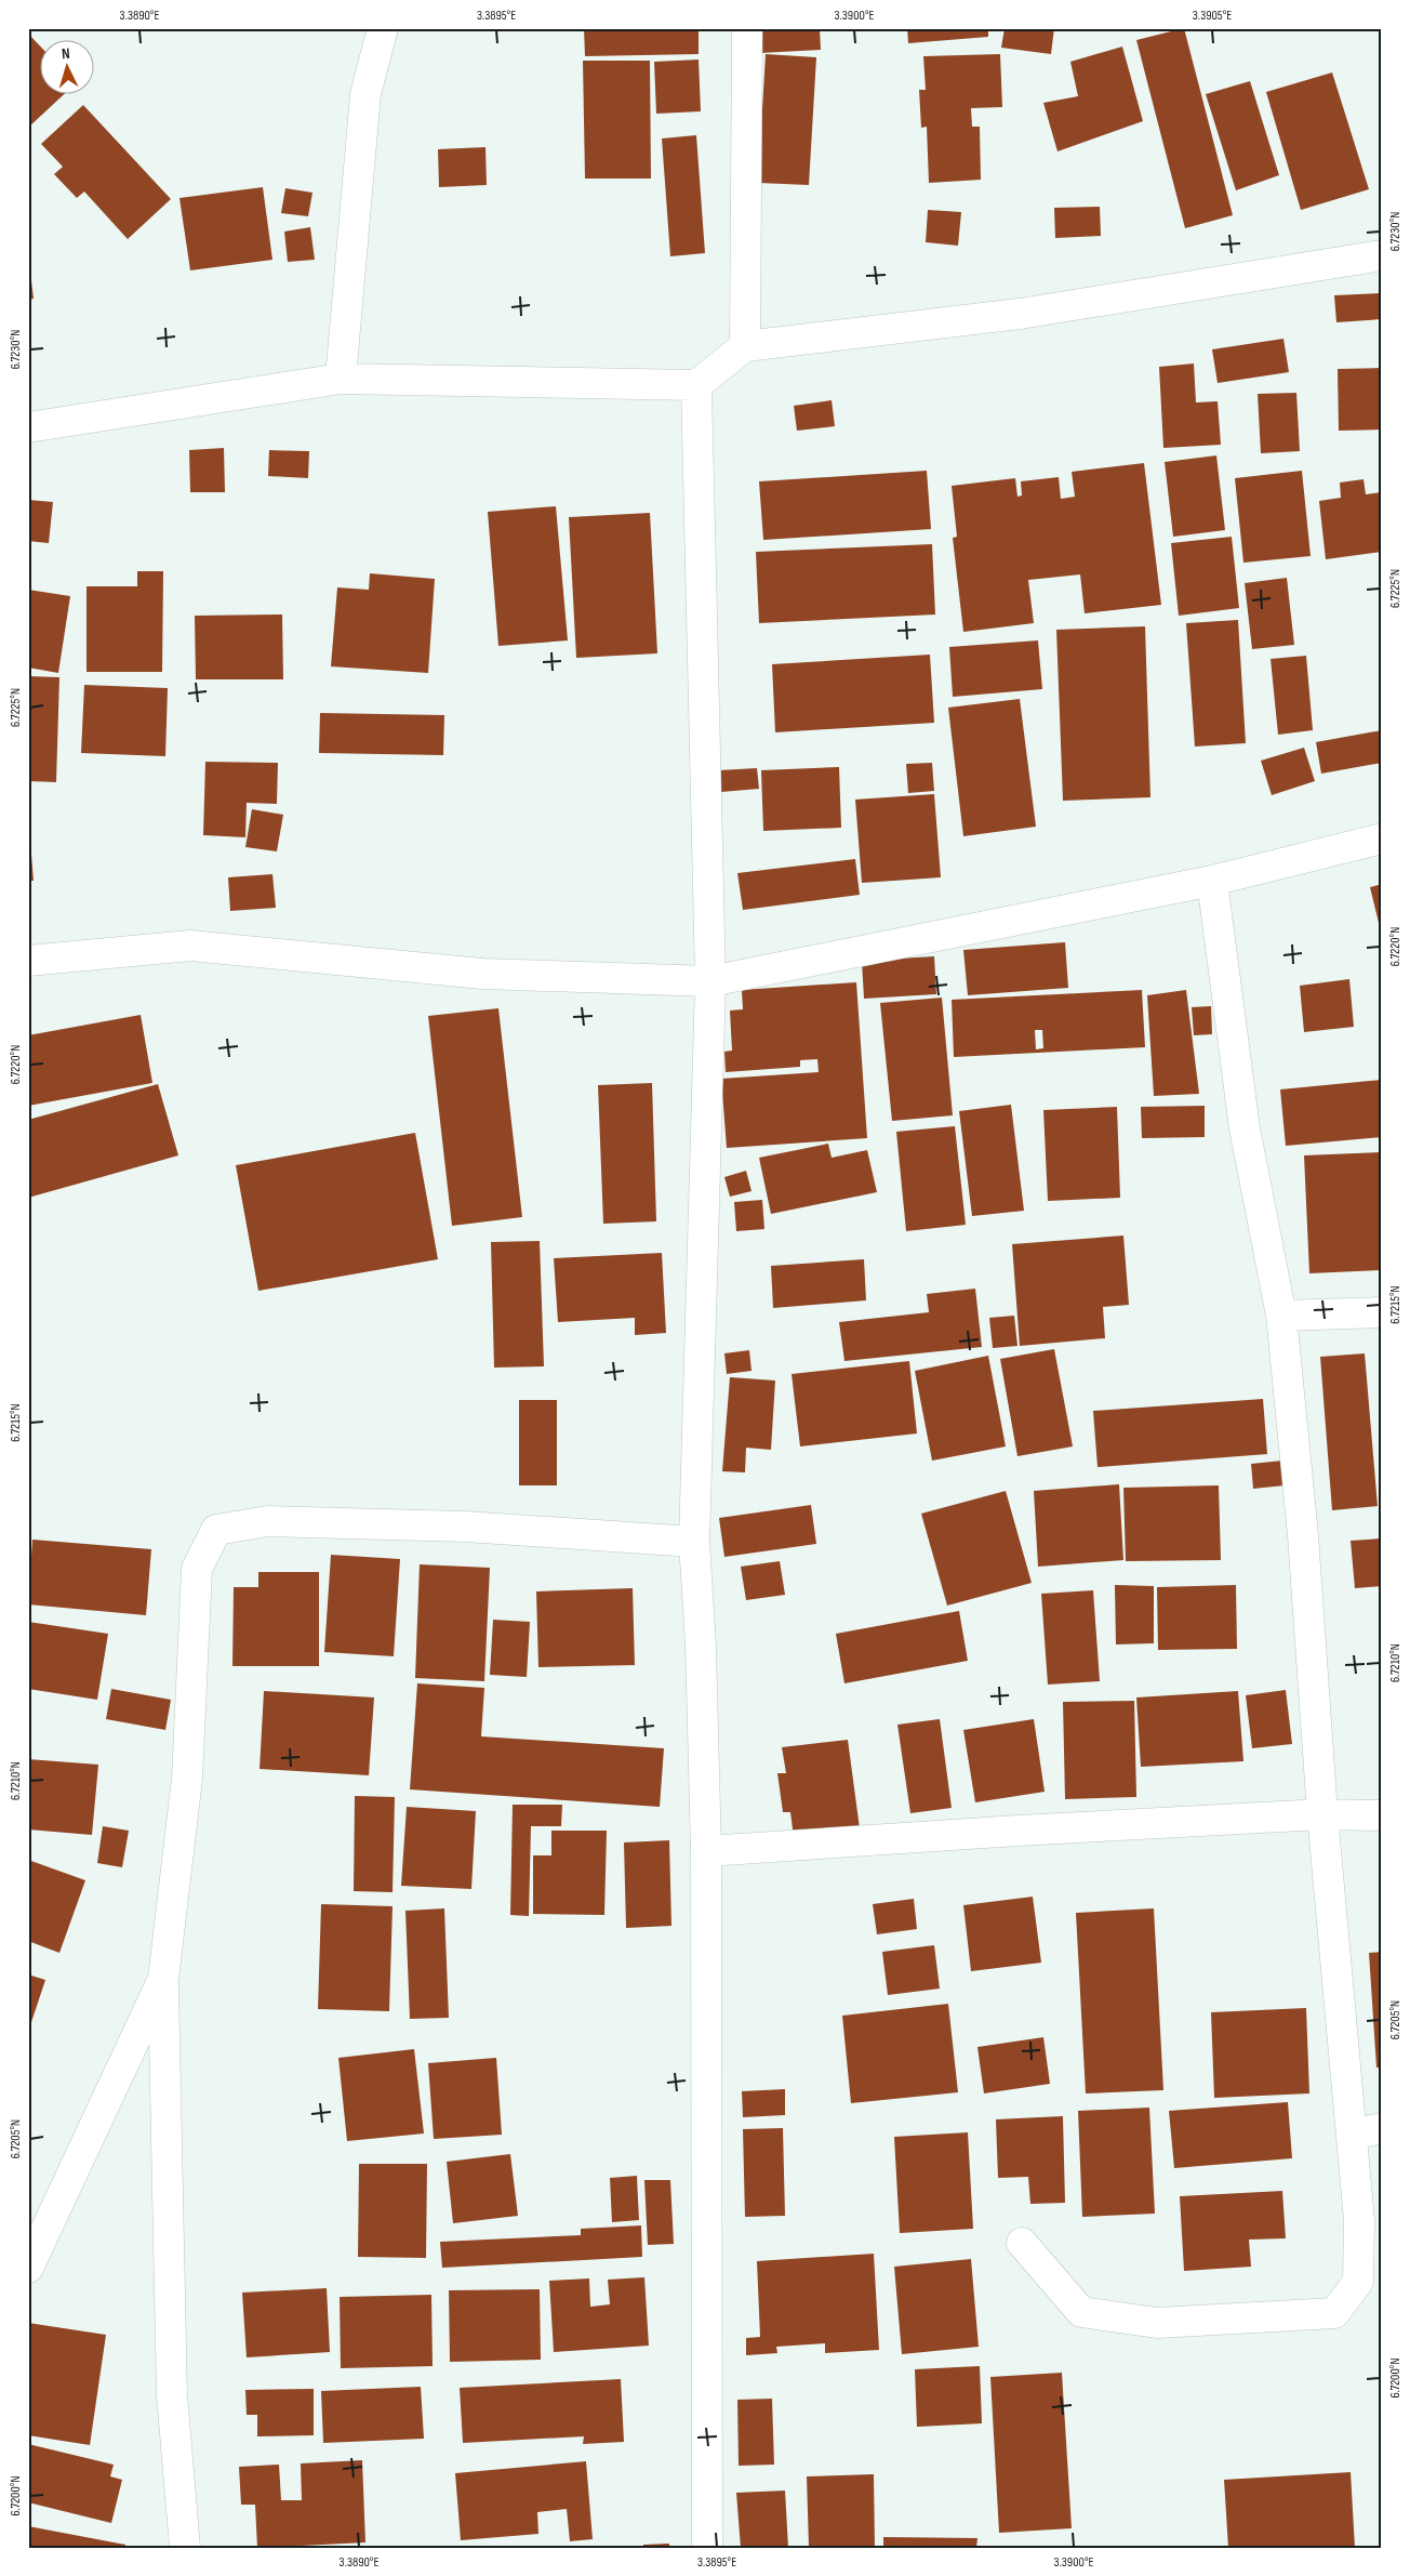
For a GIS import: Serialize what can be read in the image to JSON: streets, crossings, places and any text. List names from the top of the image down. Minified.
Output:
{"north":"top","coordinates":["3.3890°E","3.3895°E","3.3900°E","3.3905°E","6.7230°N","6.7225°N","6.7220°N","6.7215°N","6.7210°N","6.7205°N","6.7200°N"]}
